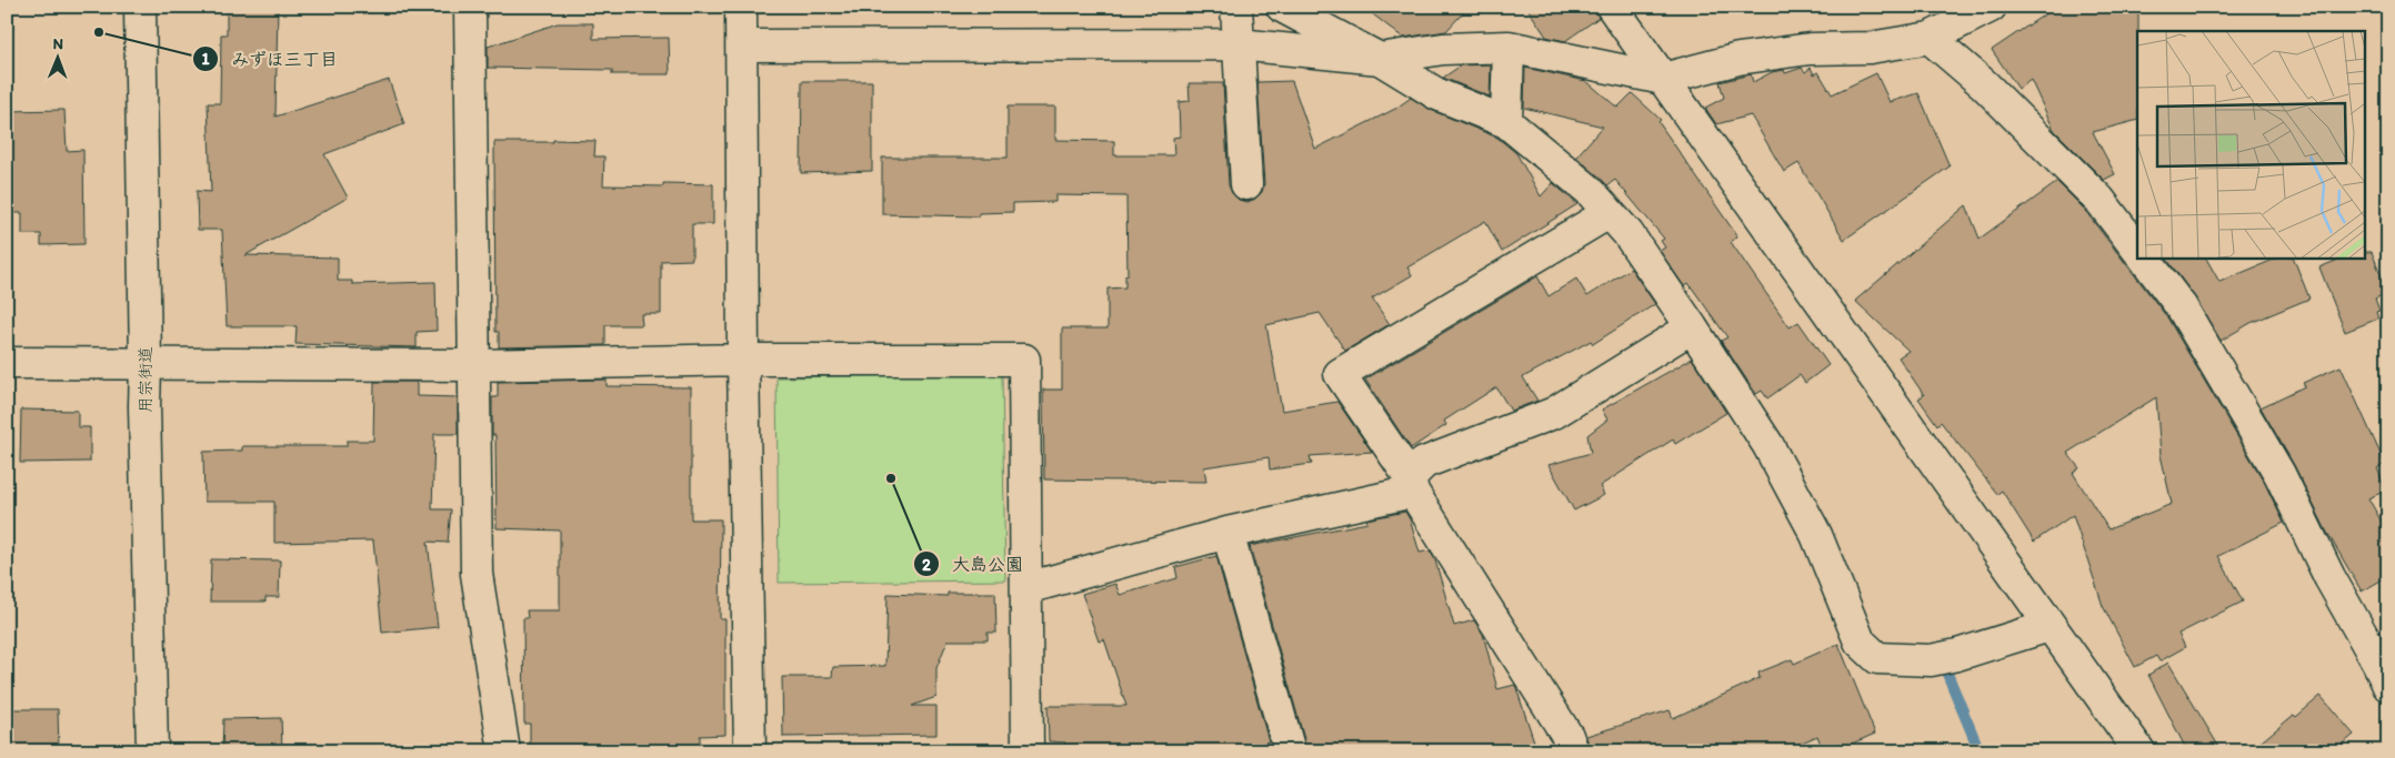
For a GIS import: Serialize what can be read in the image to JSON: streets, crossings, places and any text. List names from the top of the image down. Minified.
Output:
{"streets":{"street":["用宗街道"]},"places":["みずほ三丁目","大島公園"],"north":"top"}
